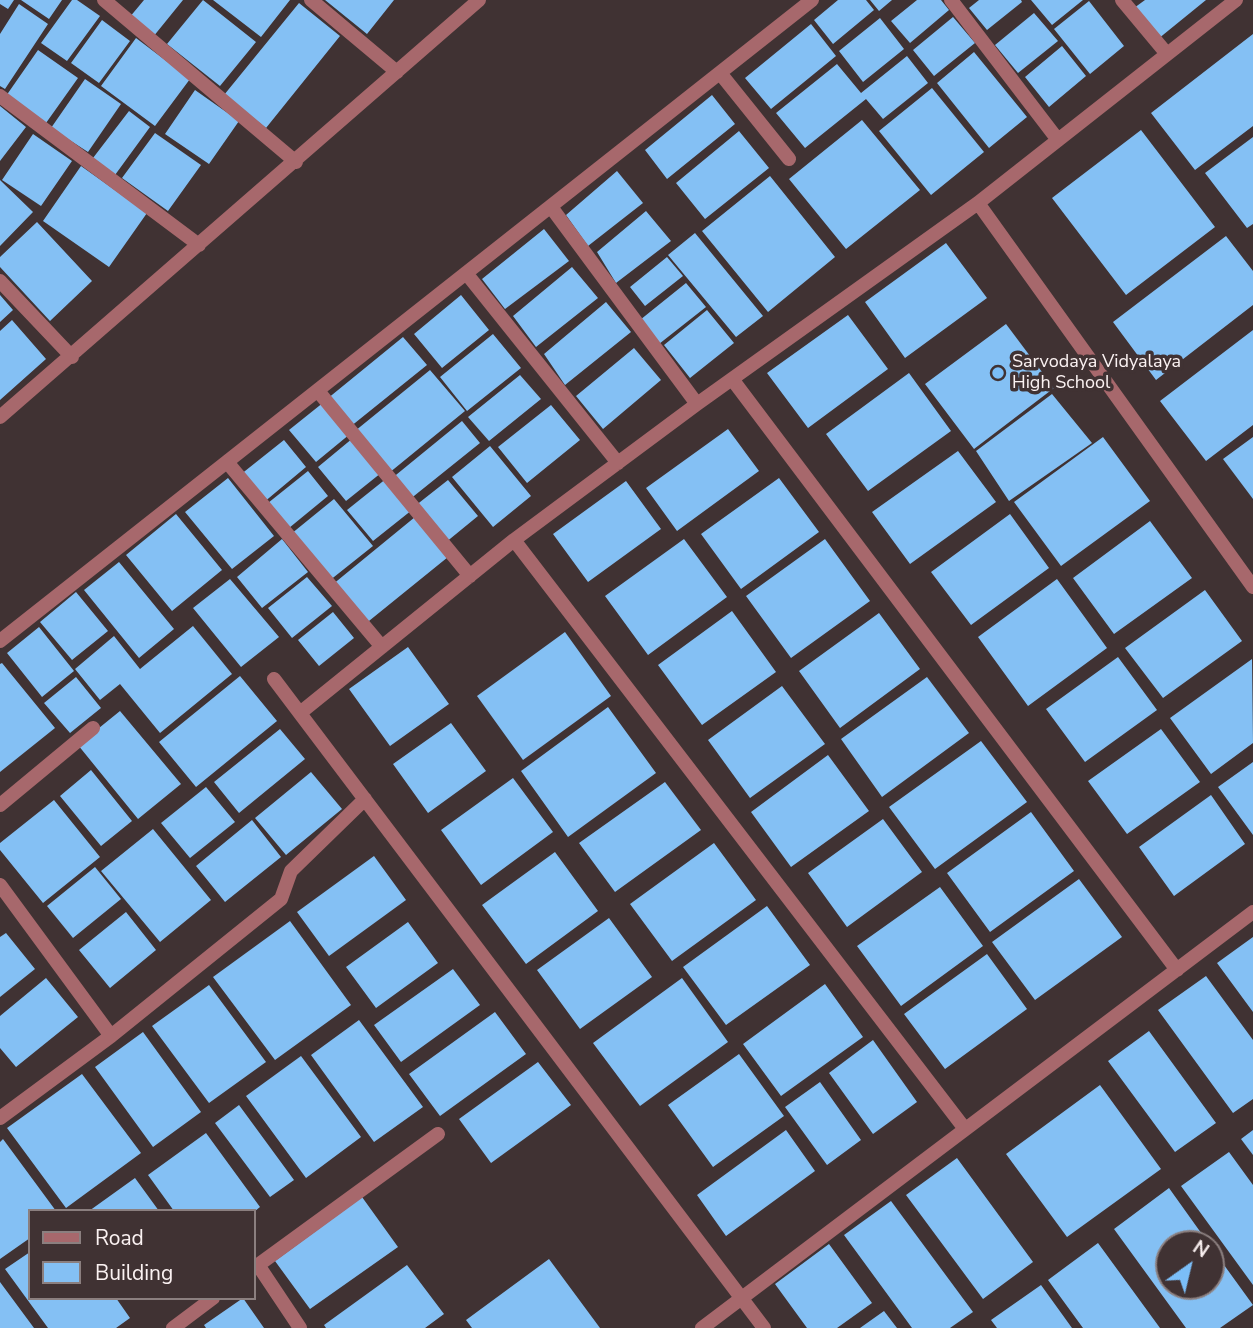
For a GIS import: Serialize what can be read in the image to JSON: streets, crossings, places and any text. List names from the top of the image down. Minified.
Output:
{"places":["Sarvodaya Vidyalaya High School"],"legend":["Road","Building"],"north":"top right"}
